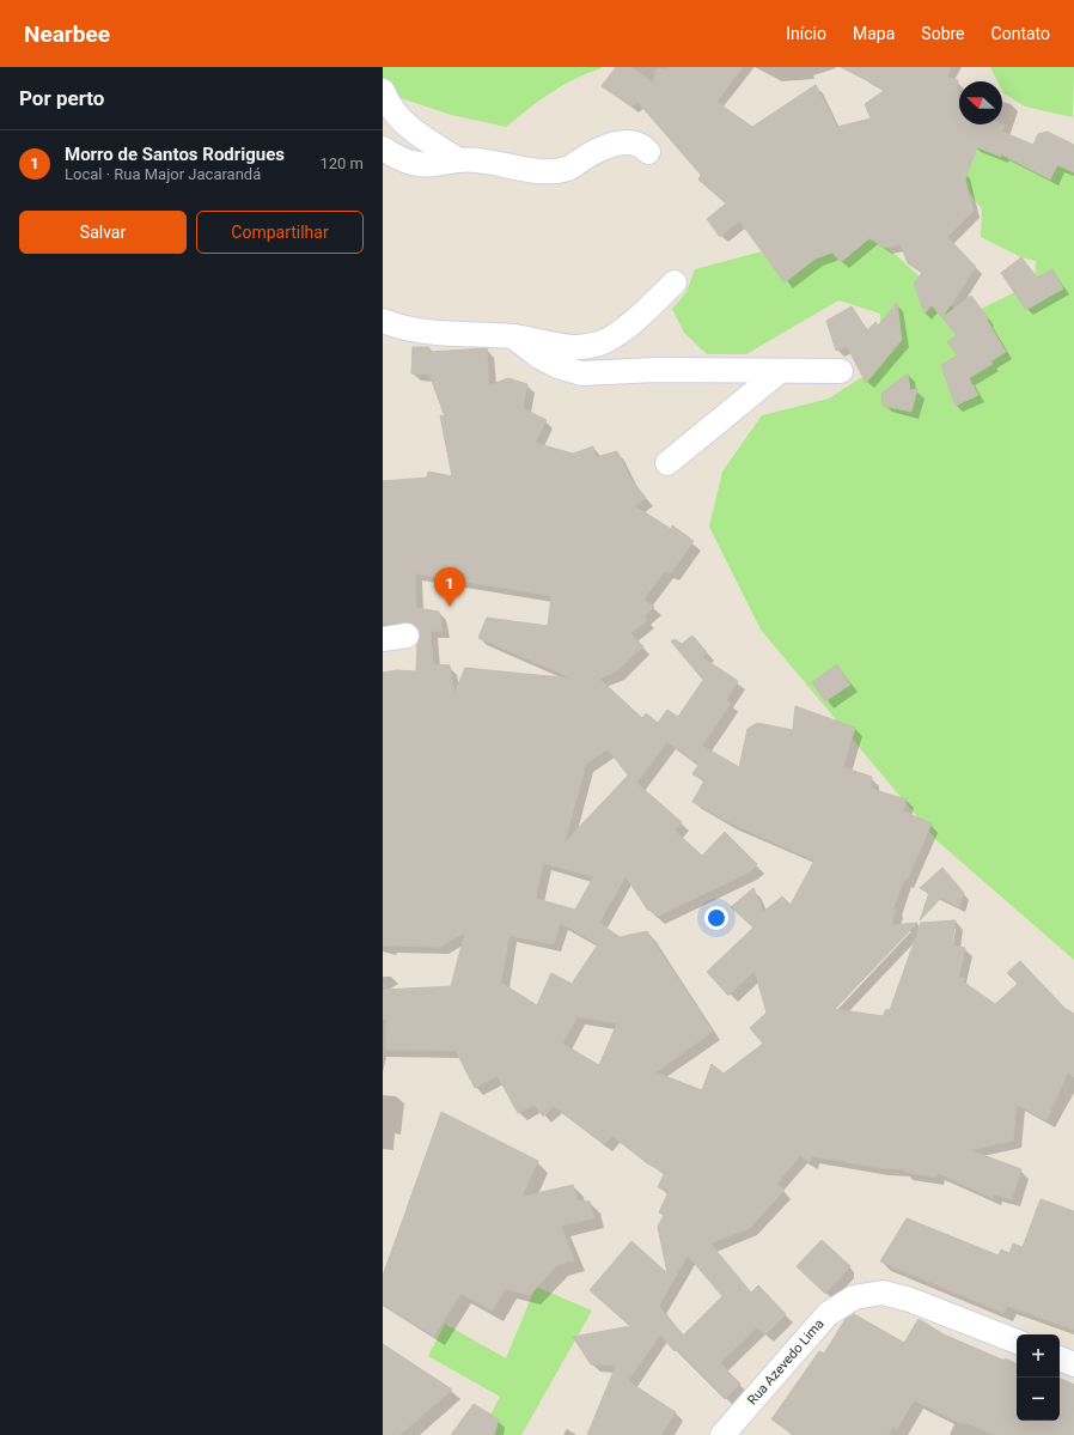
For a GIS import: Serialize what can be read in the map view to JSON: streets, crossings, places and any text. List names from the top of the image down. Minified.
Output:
{"streets":{"street":["Rua Azevedo Lima"]},"north":"left","page":{"header":"Nearbee","nav":["Início","Mapa","Sobre","Contato"],"heading":"Por perto","list":[{"mark":"1","name":"Morro de Santos Rodrigues","note":"Local · Rua Major Jacarandá","value":"120 m"}],"buttons":["Salvar","Compartilhar"],"pins":"1","map_buttons":["+","−"]}}
